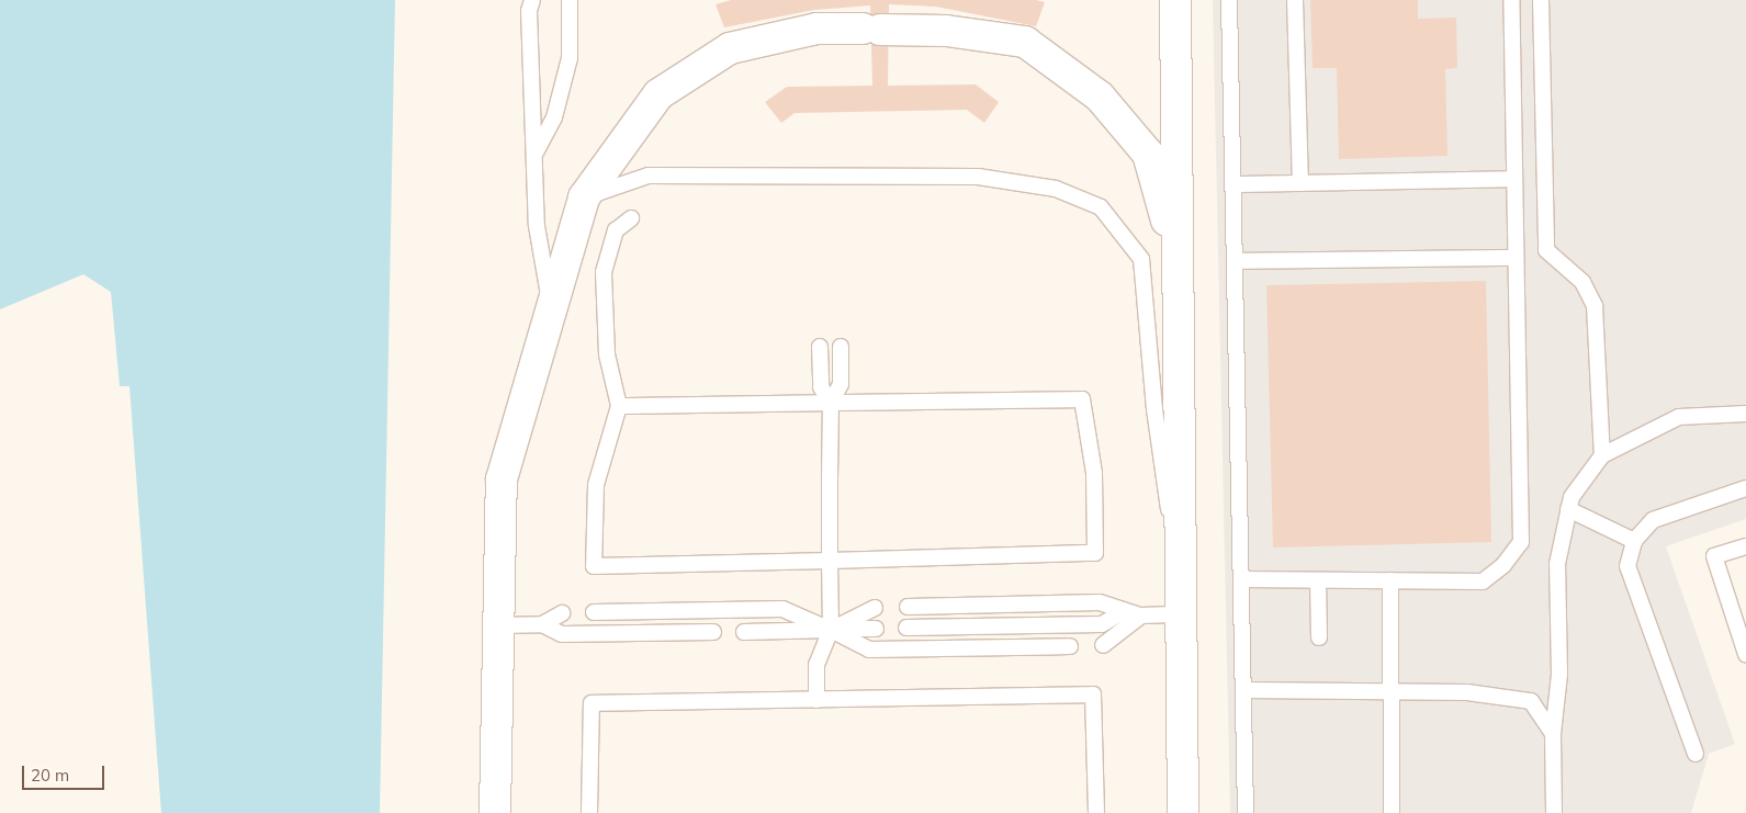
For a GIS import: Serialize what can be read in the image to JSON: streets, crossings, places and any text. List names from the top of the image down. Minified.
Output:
{"scale_bar":"20 m"}
